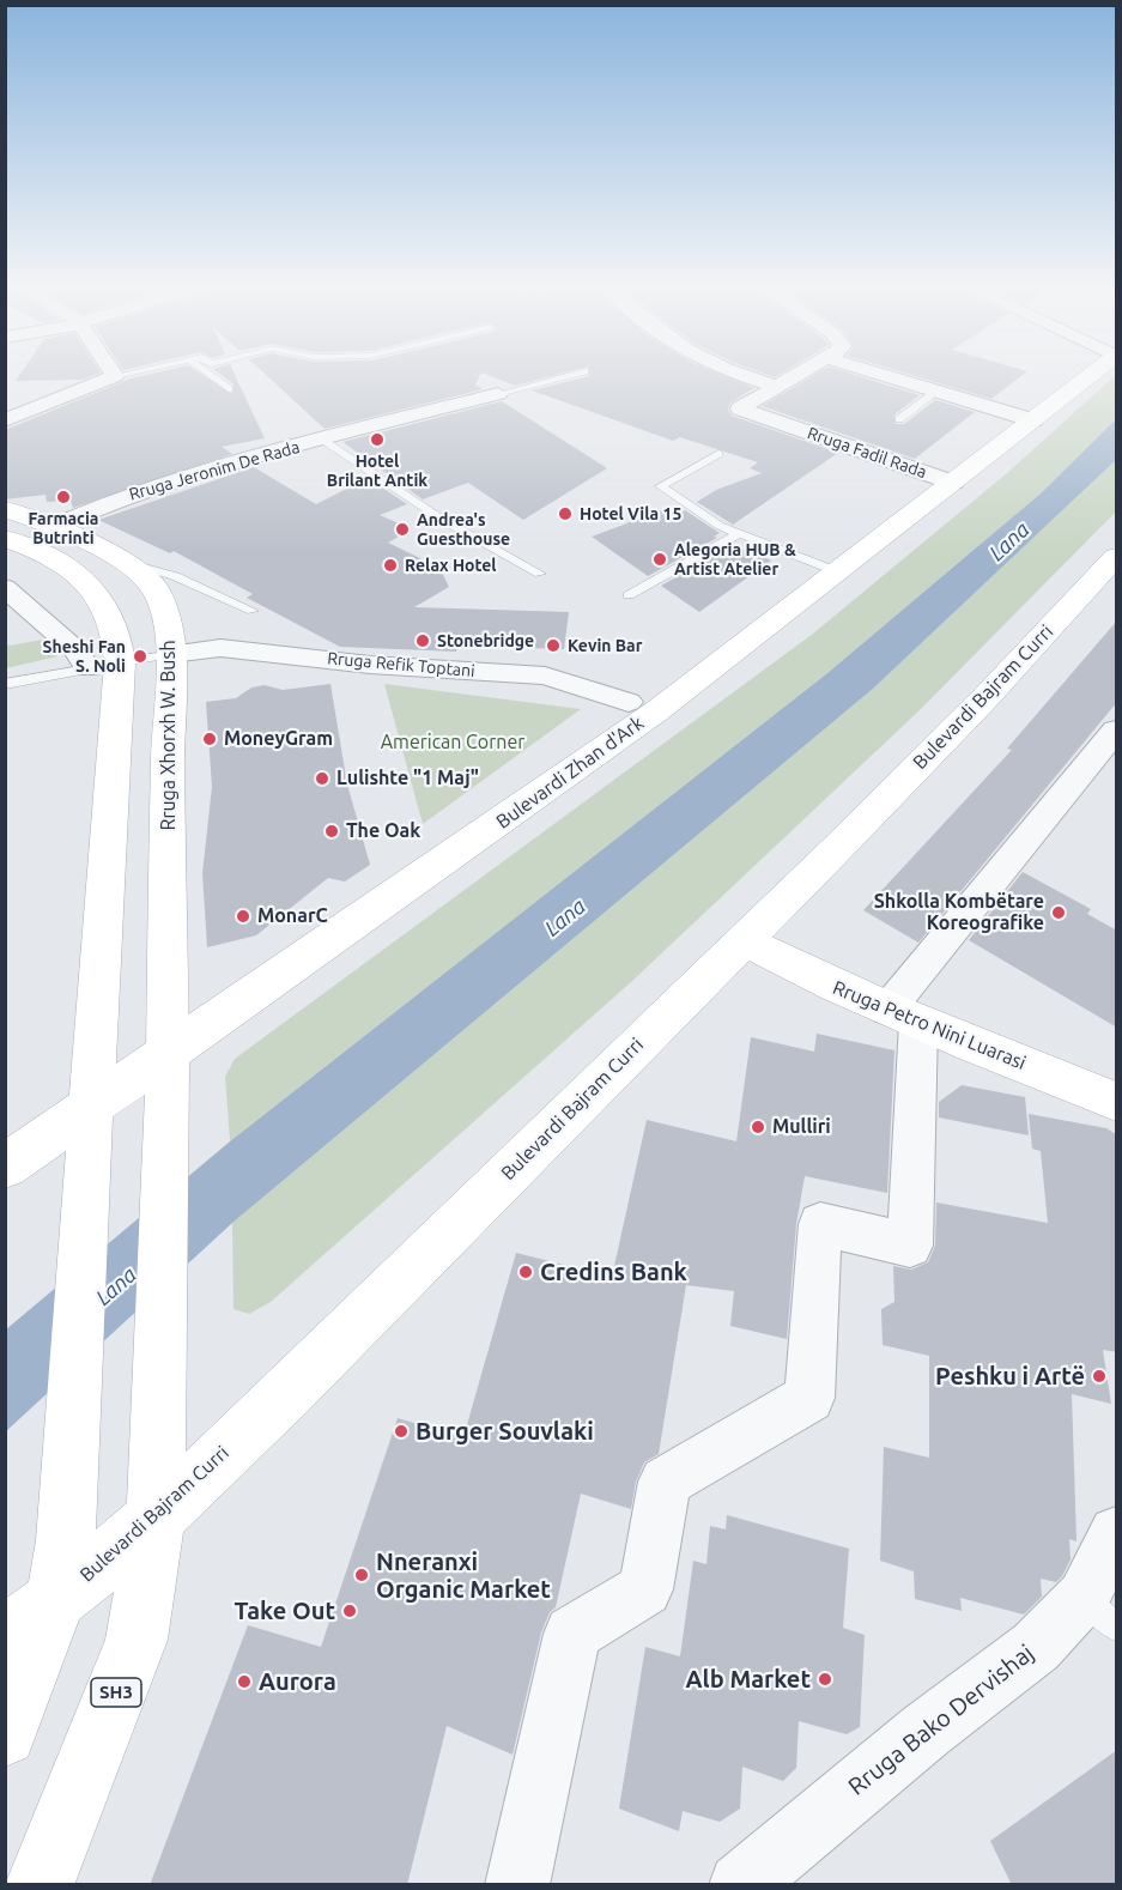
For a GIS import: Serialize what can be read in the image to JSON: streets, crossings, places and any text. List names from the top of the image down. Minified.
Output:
{"streets":{"main road":["Bulevardi Bajram Curri","Rruga Xhorxh W. Bush","Bulevardi Zhan d'Ark","Rruga Petro Nini Luarasi","SH3"],"street":["Rruga Fadil Rada","Rruga Jeronim De Rada","Rruga Refik Toptani","Rruga Bako Dervishaj"]},"crossings":[["Rruga Fadil Rada","Bulevardi Zhan d'Ark"],["Rruga Jeronim De Rada","Rruga Xhorxh W. Bush"],["Rruga Refik Toptani","Rruga Xhorxh W. Bush"],["Bulevardi Bajram Curri","Rruga Petro Nini Luarasi"],["Bulevardi Bajram Curri","SH3"],["Rruga Xhorxh W. Bush","Bulevardi Zhan d'Ark"],["Rruga Xhorxh W. Bush","SH3"],["Bulevardi Zhan d'Ark","SH3"]],"water":["Lana"],"parks":["American Corner"],"places":["Hotel Brilant Antik","Farmacia Butrinti","Hotel Vila 15","Andrea's Guesthouse","Alegoria HUB & Artist Atelier","Relax Hotel","Stonebridge","Kevin Bar","Sheshi Fan S. Noli","MoneyGram","Lulishte \"1 Maj\"","The Oak","Shkolla Kombëtare Koreografike","MonarC","Mulliri","Credins Bank","Peshku i Artë","Burger Souvlaki","Nneranxi Organic Market","Take Out","Alb Market","Aurora"]}
